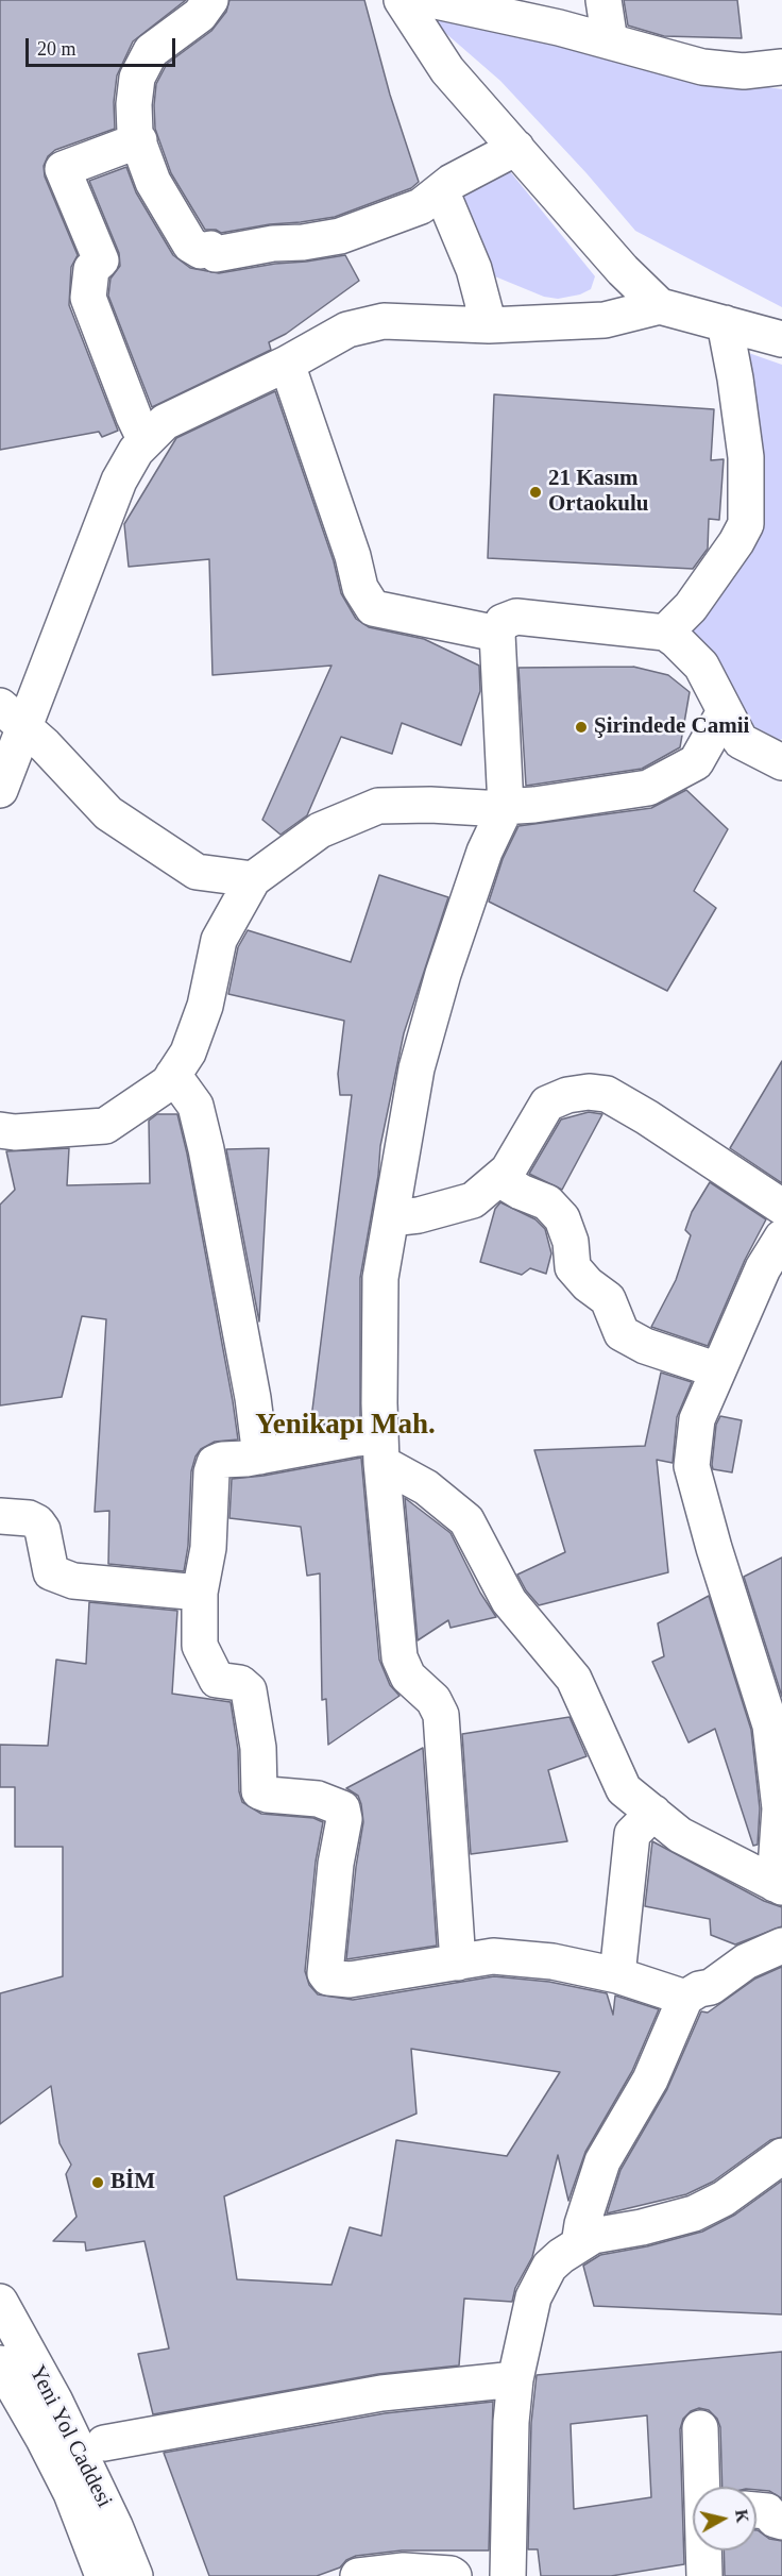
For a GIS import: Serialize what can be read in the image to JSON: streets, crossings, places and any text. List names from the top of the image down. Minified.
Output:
{"streets":{"street":["Yeni Yol Caddesi"]},"districts":["Yenikapı Mah."],"places":["21 Kasım Ortaokulu","Şirindede Camii","BİM"],"scale_bar":"20 m","north":"right"}
